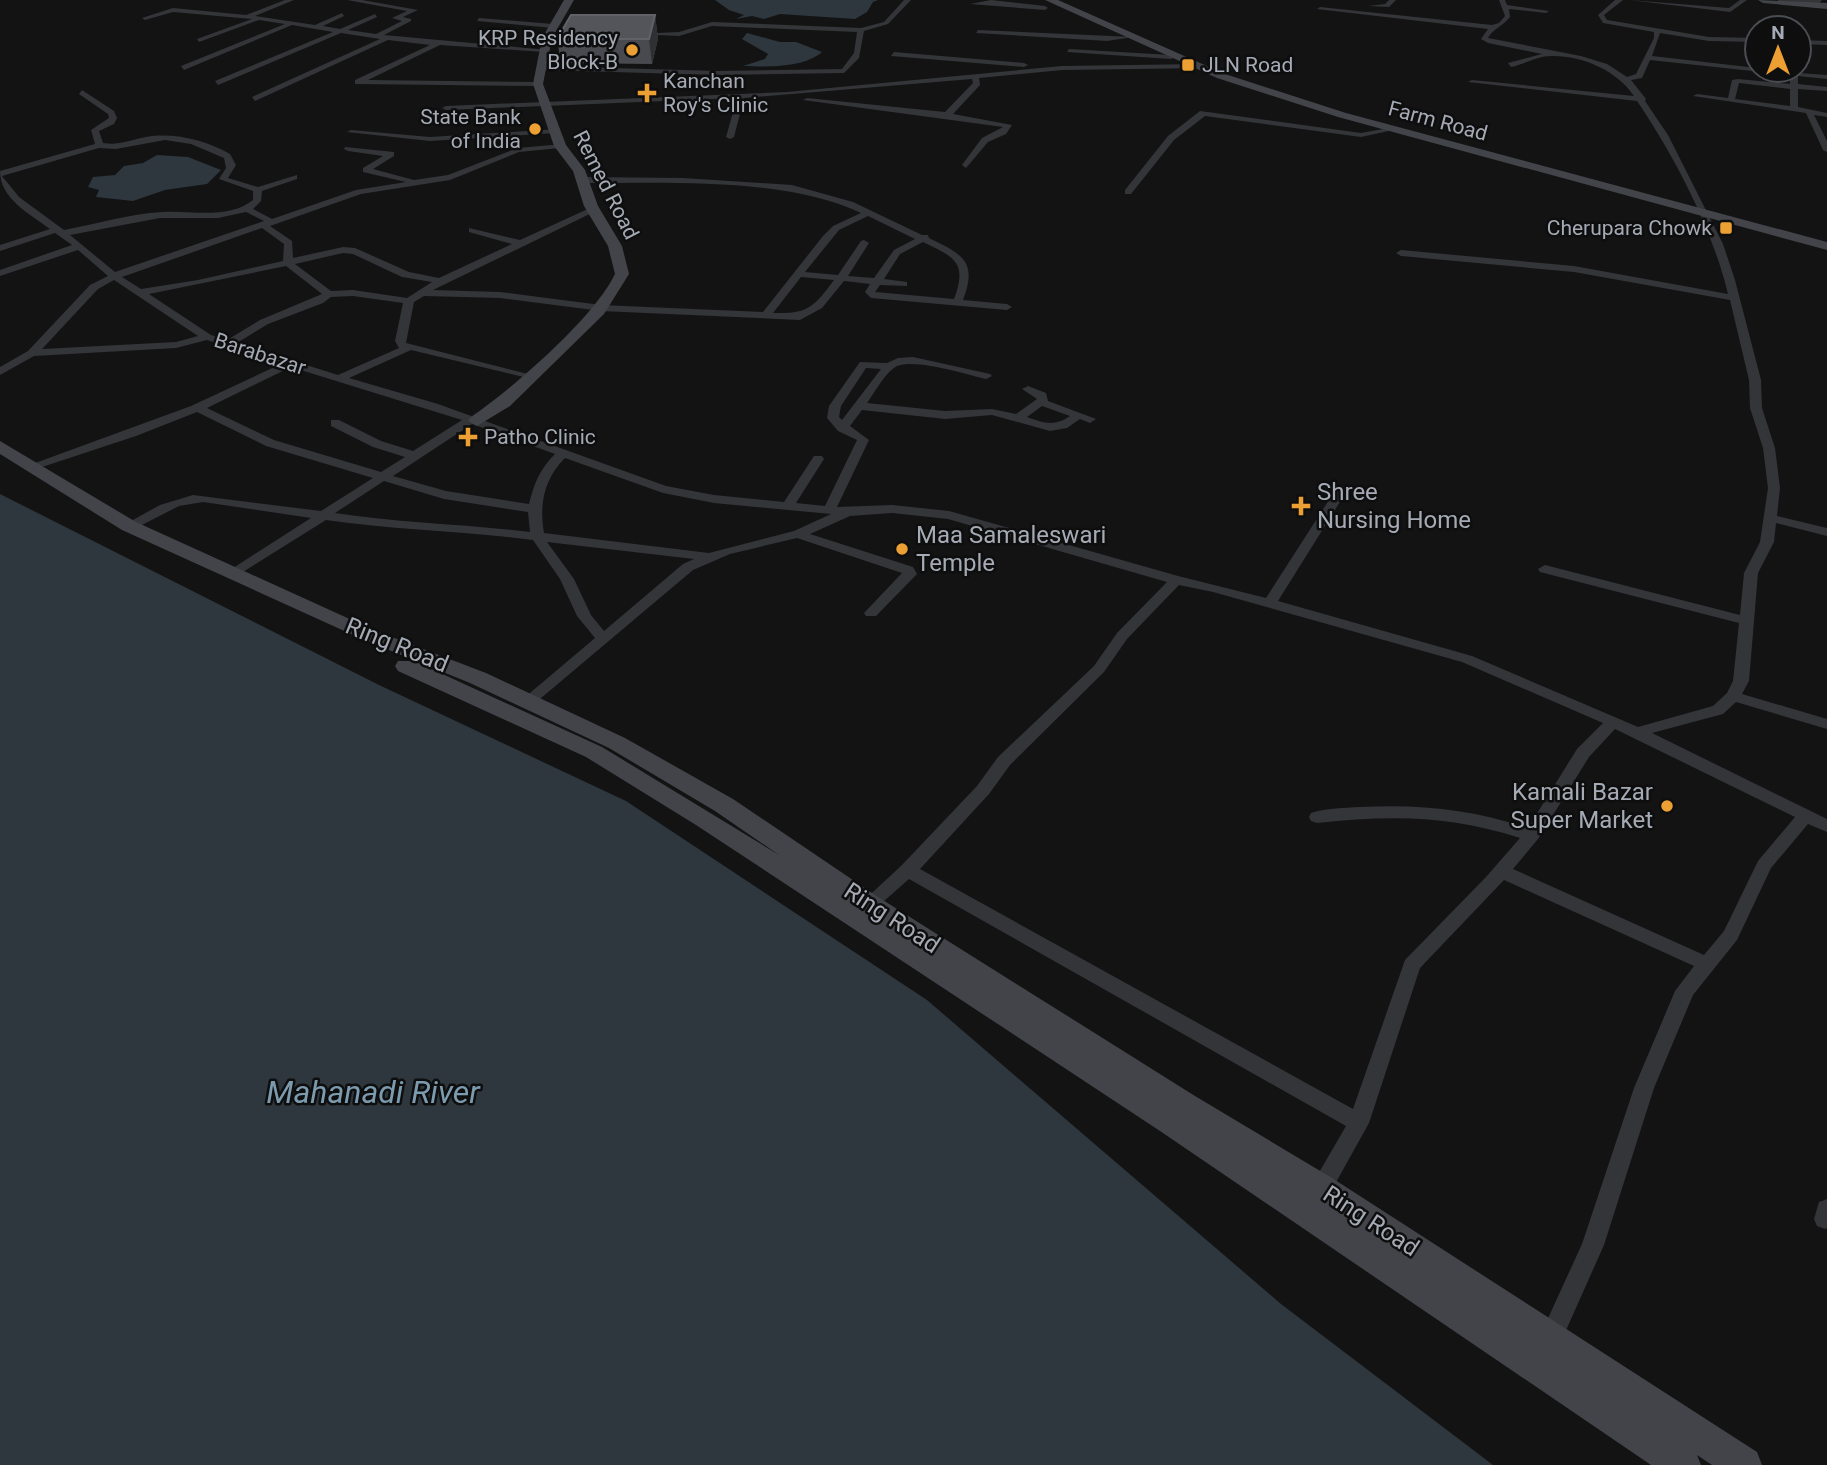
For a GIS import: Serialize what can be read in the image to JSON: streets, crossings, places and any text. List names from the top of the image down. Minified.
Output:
{"streets":{"street":["Farm Road","Remed Road","Barabazar","Ring Road"]},"crossings":[["Remed Road","Barabazar"]],"water":["Mahanadi River"],"places":{"other":["KRP Residency Block-B","State Bank of India","Maa Samaleswari Temple","Kamali Bazar Super Market"],"transit":["JLN Road","Cherupara Chowk"],"health":["Kanchan Roy's Clinic","Patho Clinic","Shree Nursing Home"]},"north":"top"}
